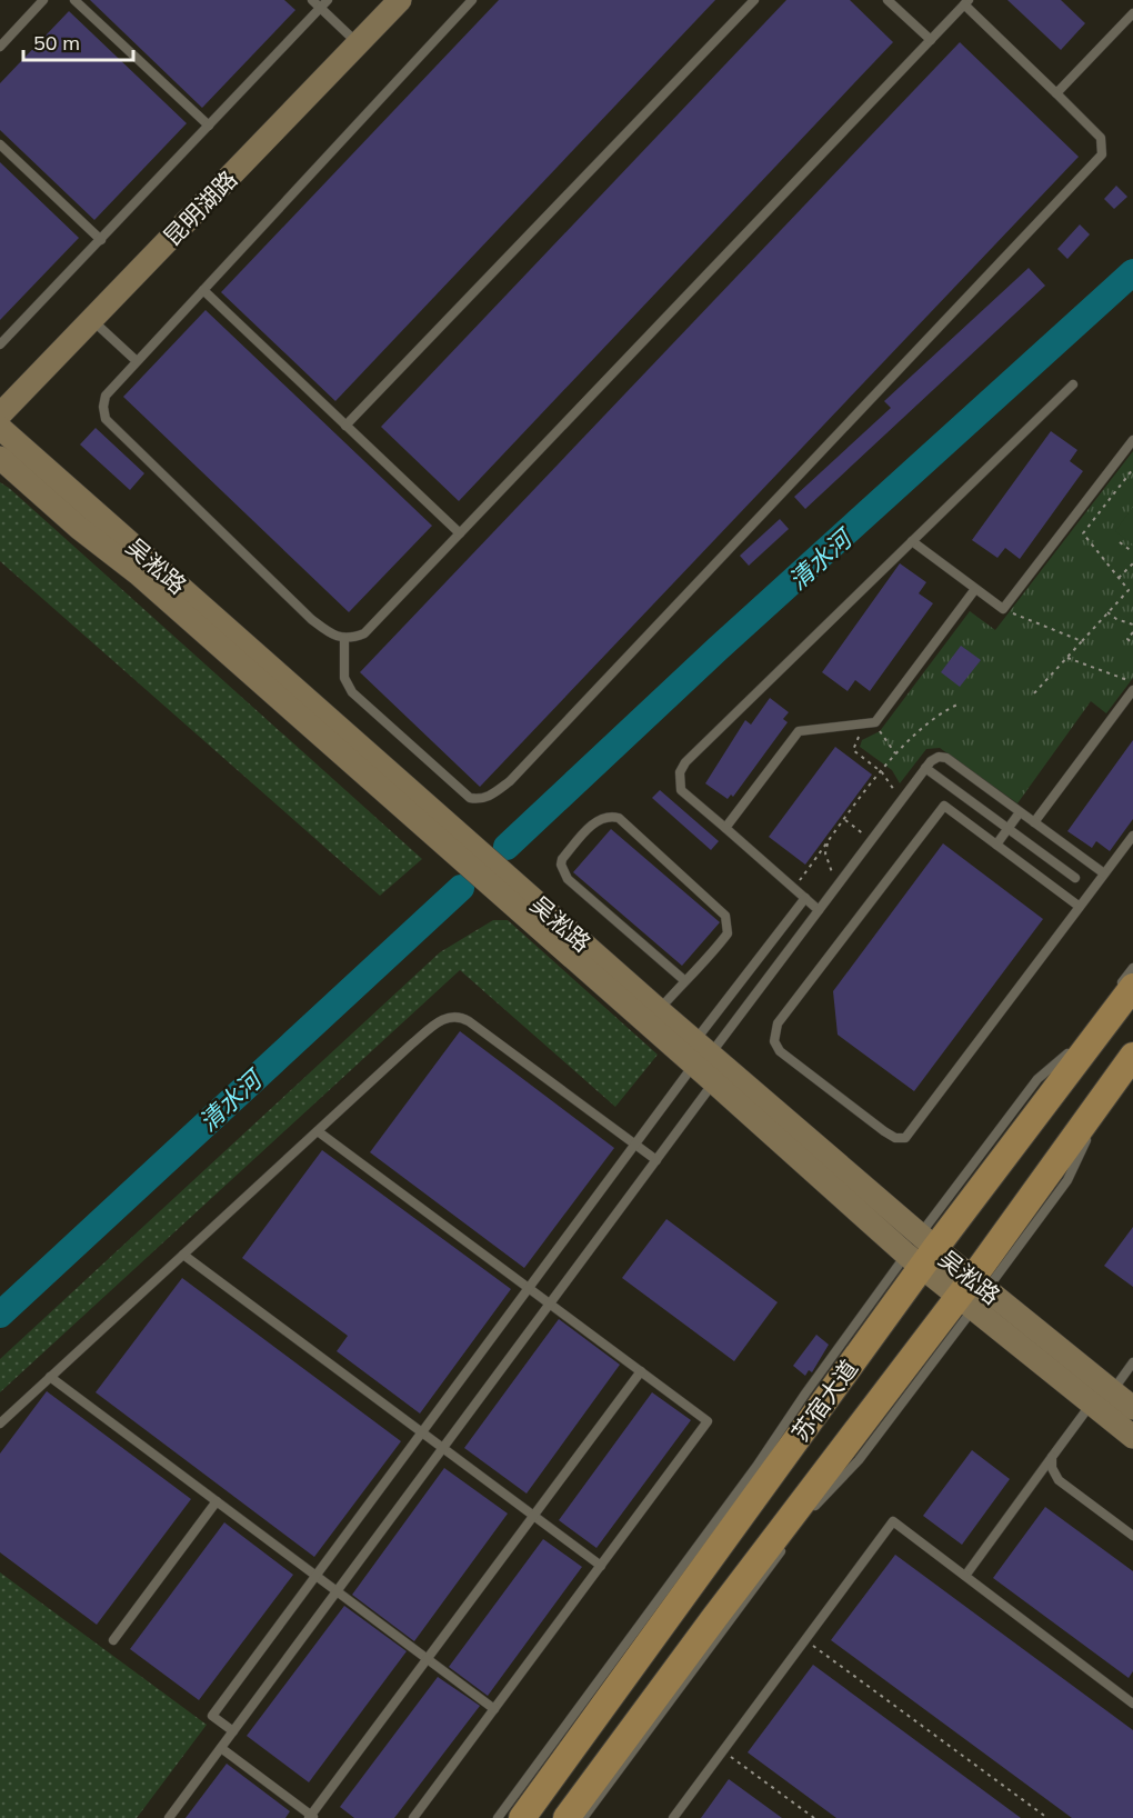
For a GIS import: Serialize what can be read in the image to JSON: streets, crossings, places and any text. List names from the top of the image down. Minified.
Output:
{"streets":{"main road":["昆明湖路","吴淞路","苏宿大道"]},"crossings":[["吴淞路","苏宿大道"]],"water":["清水河"],"scale_bar":"50 m"}
